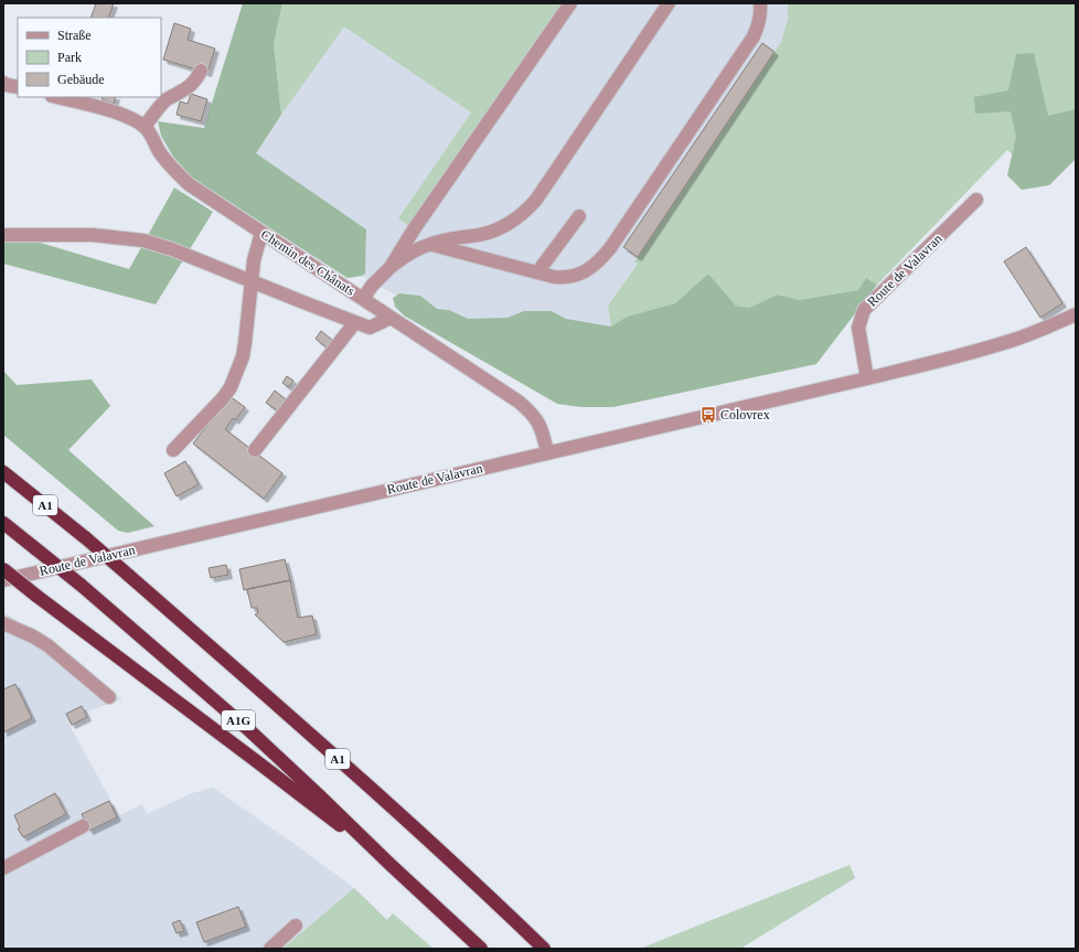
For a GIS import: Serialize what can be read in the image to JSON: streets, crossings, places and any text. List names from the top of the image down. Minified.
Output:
{"streets":{"highway":["A1","A1G"],"street":["Chemin des Chânats","Route de Valavran"]},"crossings":[["Chemin des Chânats","Route de Valavran"]],"places":{"bus stop":["Colovrex"]},"legend":["Straße","Park","Gebäude"]}
